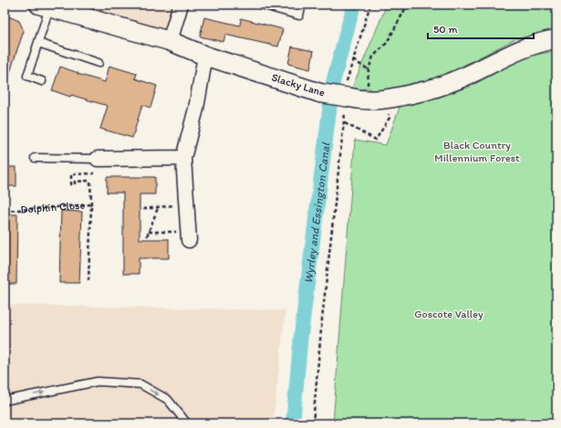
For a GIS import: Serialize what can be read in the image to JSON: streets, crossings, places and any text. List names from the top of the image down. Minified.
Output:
{"streets":{"street":["Slacky Lane"],"path":["Dolphin Close"]},"water":["Wyrley and Essington Canal"],"parks":["Black Country Millennium Forest","Goscote Valley"],"scale_bar":"50 m"}
